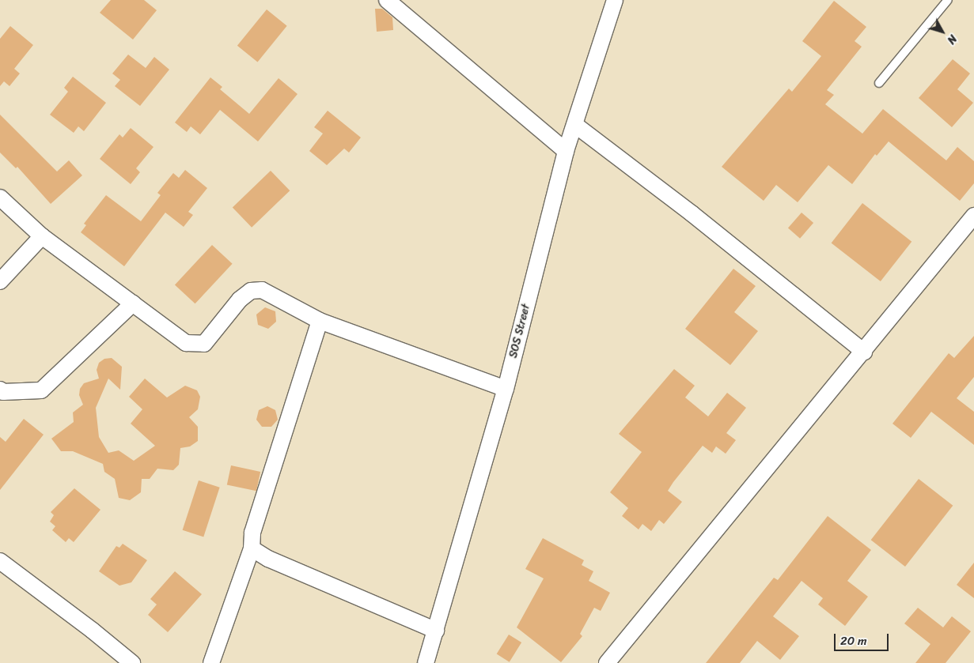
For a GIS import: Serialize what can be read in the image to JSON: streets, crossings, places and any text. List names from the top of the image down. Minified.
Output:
{"streets":{"street":["SOS Street"]},"scale_bar":"20 m","north":"bottom right"}
